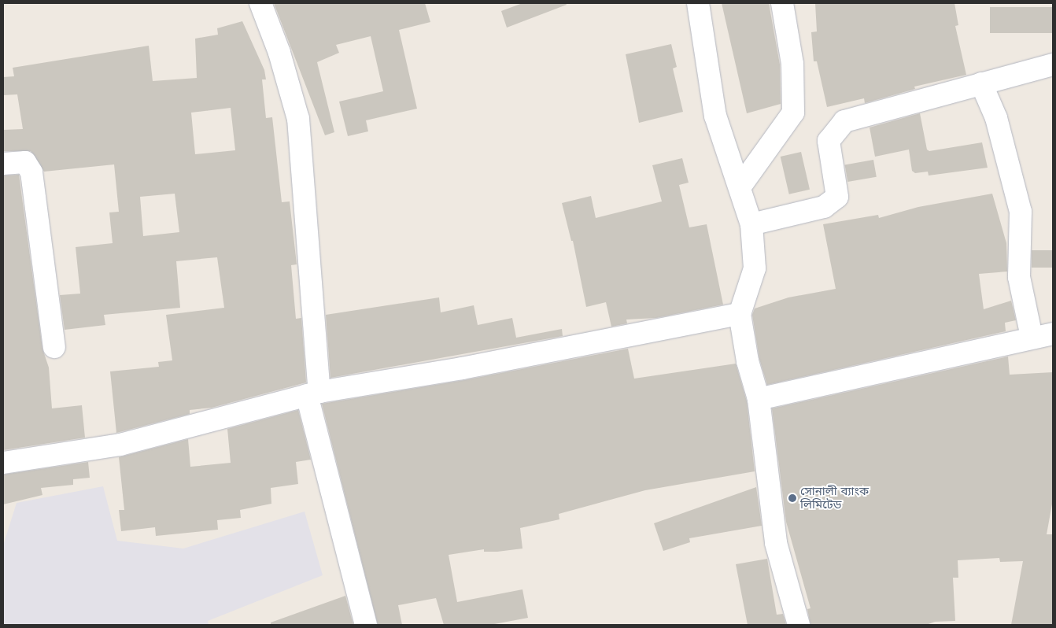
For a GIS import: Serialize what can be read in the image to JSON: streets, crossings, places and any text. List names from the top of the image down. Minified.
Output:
{"places":["সোনালী ব্যাংক লিমিটেড"]}
